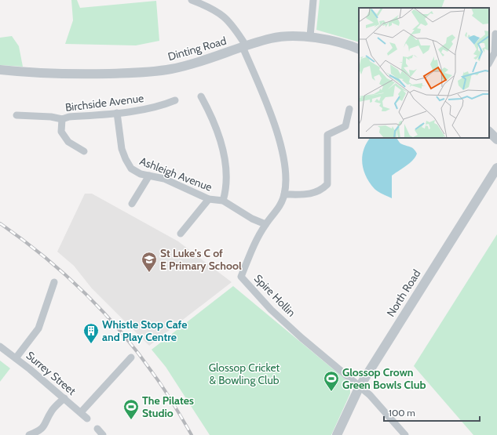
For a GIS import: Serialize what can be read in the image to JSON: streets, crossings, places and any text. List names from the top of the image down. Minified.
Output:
{"streets":{"street":["Dinting Road","Birchside Avenue","Ashleigh Avenue","North Road","Spire Hollin","Surrey Street"]},"crossings":[["Dinting Road","Spire Hollin"],["Birchside Avenue","Ashleigh Avenue"],["Ashleigh Avenue","Spire Hollin"],["North Road","Spire Hollin"]],"parks":["Glossop Cricket & Bowling Club"],"places":{"school or university":["St Luke's C of E Primary School"],"building":["Whistle Stop Cafe and Play Centre"],"sports":["Glossop Crown Green Bowls Club","The Pilates Studio"]},"scale_bar":"100 m"}
